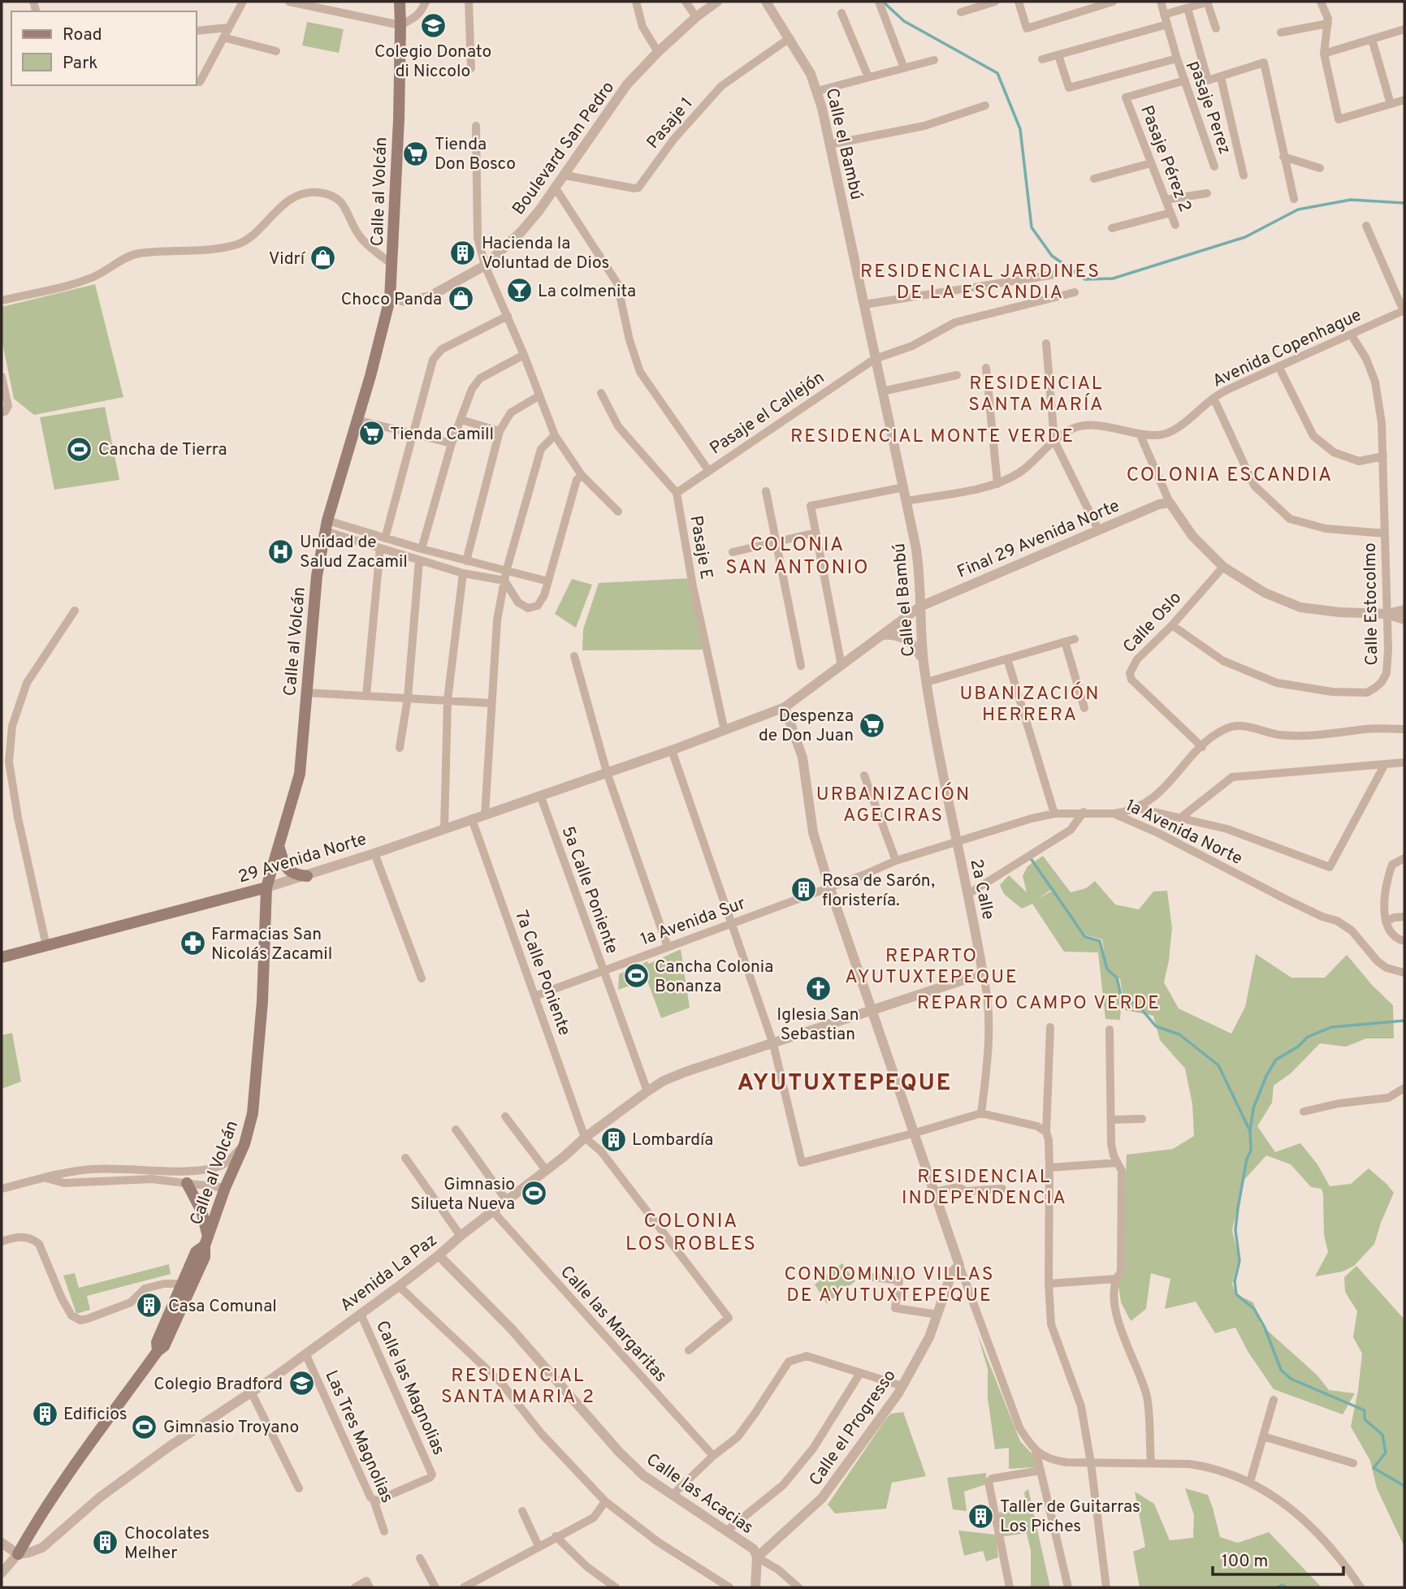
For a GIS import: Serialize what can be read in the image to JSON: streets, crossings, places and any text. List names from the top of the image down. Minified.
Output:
{"streets":{"main road":["Calle al Volcán","29 Avenida Norte"],"street":["pasaje Perez","Pasaje 1","Calle el Bambú","Boulevard San Pedro","Pasaje Pérez 2","Avenida Copenhague","Pasaje el Callejón","Final 29 Avenida Norte","Pasaje E","Calle Estocolmo","Calle Oslo","1a Avenida Norte","2a Calle","5a Calle Poniente","1a Avenida Sur","7a Calle Poniente","Avenida La Paz","Calle las Margaritas","Calle las Magnolias","Calle el Progresso","Las Tres Magnolias","Calle las Acacias"]},"crossings":[["pasaje Perez","Pasaje Pérez 2"],["Pasaje 1","Calle el Bambú"],["Pasaje 1","Boulevard San Pedro"],["Calle el Bambú","Avenida Copenhague"],["Calle el Bambú","Pasaje el Callejón"],["Calle el Bambú","Final 29 Avenida Norte"],["Calle el Bambú","1a Avenida Norte"],["Calle el Bambú","2a Calle"],["Boulevard San Pedro","Calle al Volcán"],["Calle al Volcán","29 Avenida Norte"],["Calle al Volcán","Avenida La Paz"],["Avenida Copenhague","Calle Estocolmo"],["Pasaje el Callejón","Pasaje E"],["Final 29 Avenida Norte","29 Avenida Norte"],["Pasaje E","29 Avenida Norte"],["Calle Estocolmo","Calle Oslo"],["1a Avenida Norte","2a Calle"],["1a Avenida Norte","1a Avenida Sur"],["29 Avenida Norte","5a Calle Poniente"],["29 Avenida Norte","7a Calle Poniente"],["2a Calle","Avenida La Paz"],["5a Calle Poniente","1a Avenida Sur"],["5a Calle Poniente","Avenida La Paz"],["1a Avenida Sur","7a Calle Poniente"],["7a Calle Poniente","Avenida La Paz"],["Avenida La Paz","Calle las Margaritas"],["Avenida La Paz","Calle las Magnolias"],["Avenida La Paz","Las Tres Magnolias"],["Avenida La Paz","Calle las Acacias"],["Calle las Magnolias","Las Tres Magnolias"],["Calle el Progresso","Calle las Acacias"]],"districts":["RESIDENCIAL JARDINES DE LA ESCANDIA","RESIDENCIAL SANTA MARÍA","RESIDENCIAL MONTE VERDE","COLONIA ESCANDIA","COLONIA SAN ANTONIO","UBANIZACIÓN HERRERA","URBANIZACIÓN AGECIRAS","REPARTO AYUTUXTEPEQUE","REPARTO CAMPO VERDE","AYUTUXTEPEQUE","RESIDENCIAL INDEPENDENCIA","COLONIA LOS ROBLES","CONDOMINIO VILLAS DE AYUTUXTEPEQUE","RESIDENCIAL SANTA MARIA 2"],"places":{"school or university":["Colegio Donato di Niccolo","Colegio Bradford"],"supermarket":["Tienda Don Bosco","Tienda Camill","Despenza de Don Juan"],"building":["Hacienda la Voluntad de Dios","Rosa de Sarón, floristería.","Lombardía","Casa Comunal","Edificios","Taller de Guitarras Los Piches","Chocolates Melher"],"shop":["Vidrí","Choco Panda"],"bar":["La colmenita"],"sports":["Cancha de Tierra","Cancha Colonia Bonanza","Gimnasio Silueta Nueva","Gimnasio Troyano"],"hospital":["Unidad de Salud Zacamil"],"pharmacy":["Farmacias San Nicolás Zacamil"],"church":["Iglesia San Sebastian"]},"legend":["Road","Park"],"scale_bar":"100 m"}
